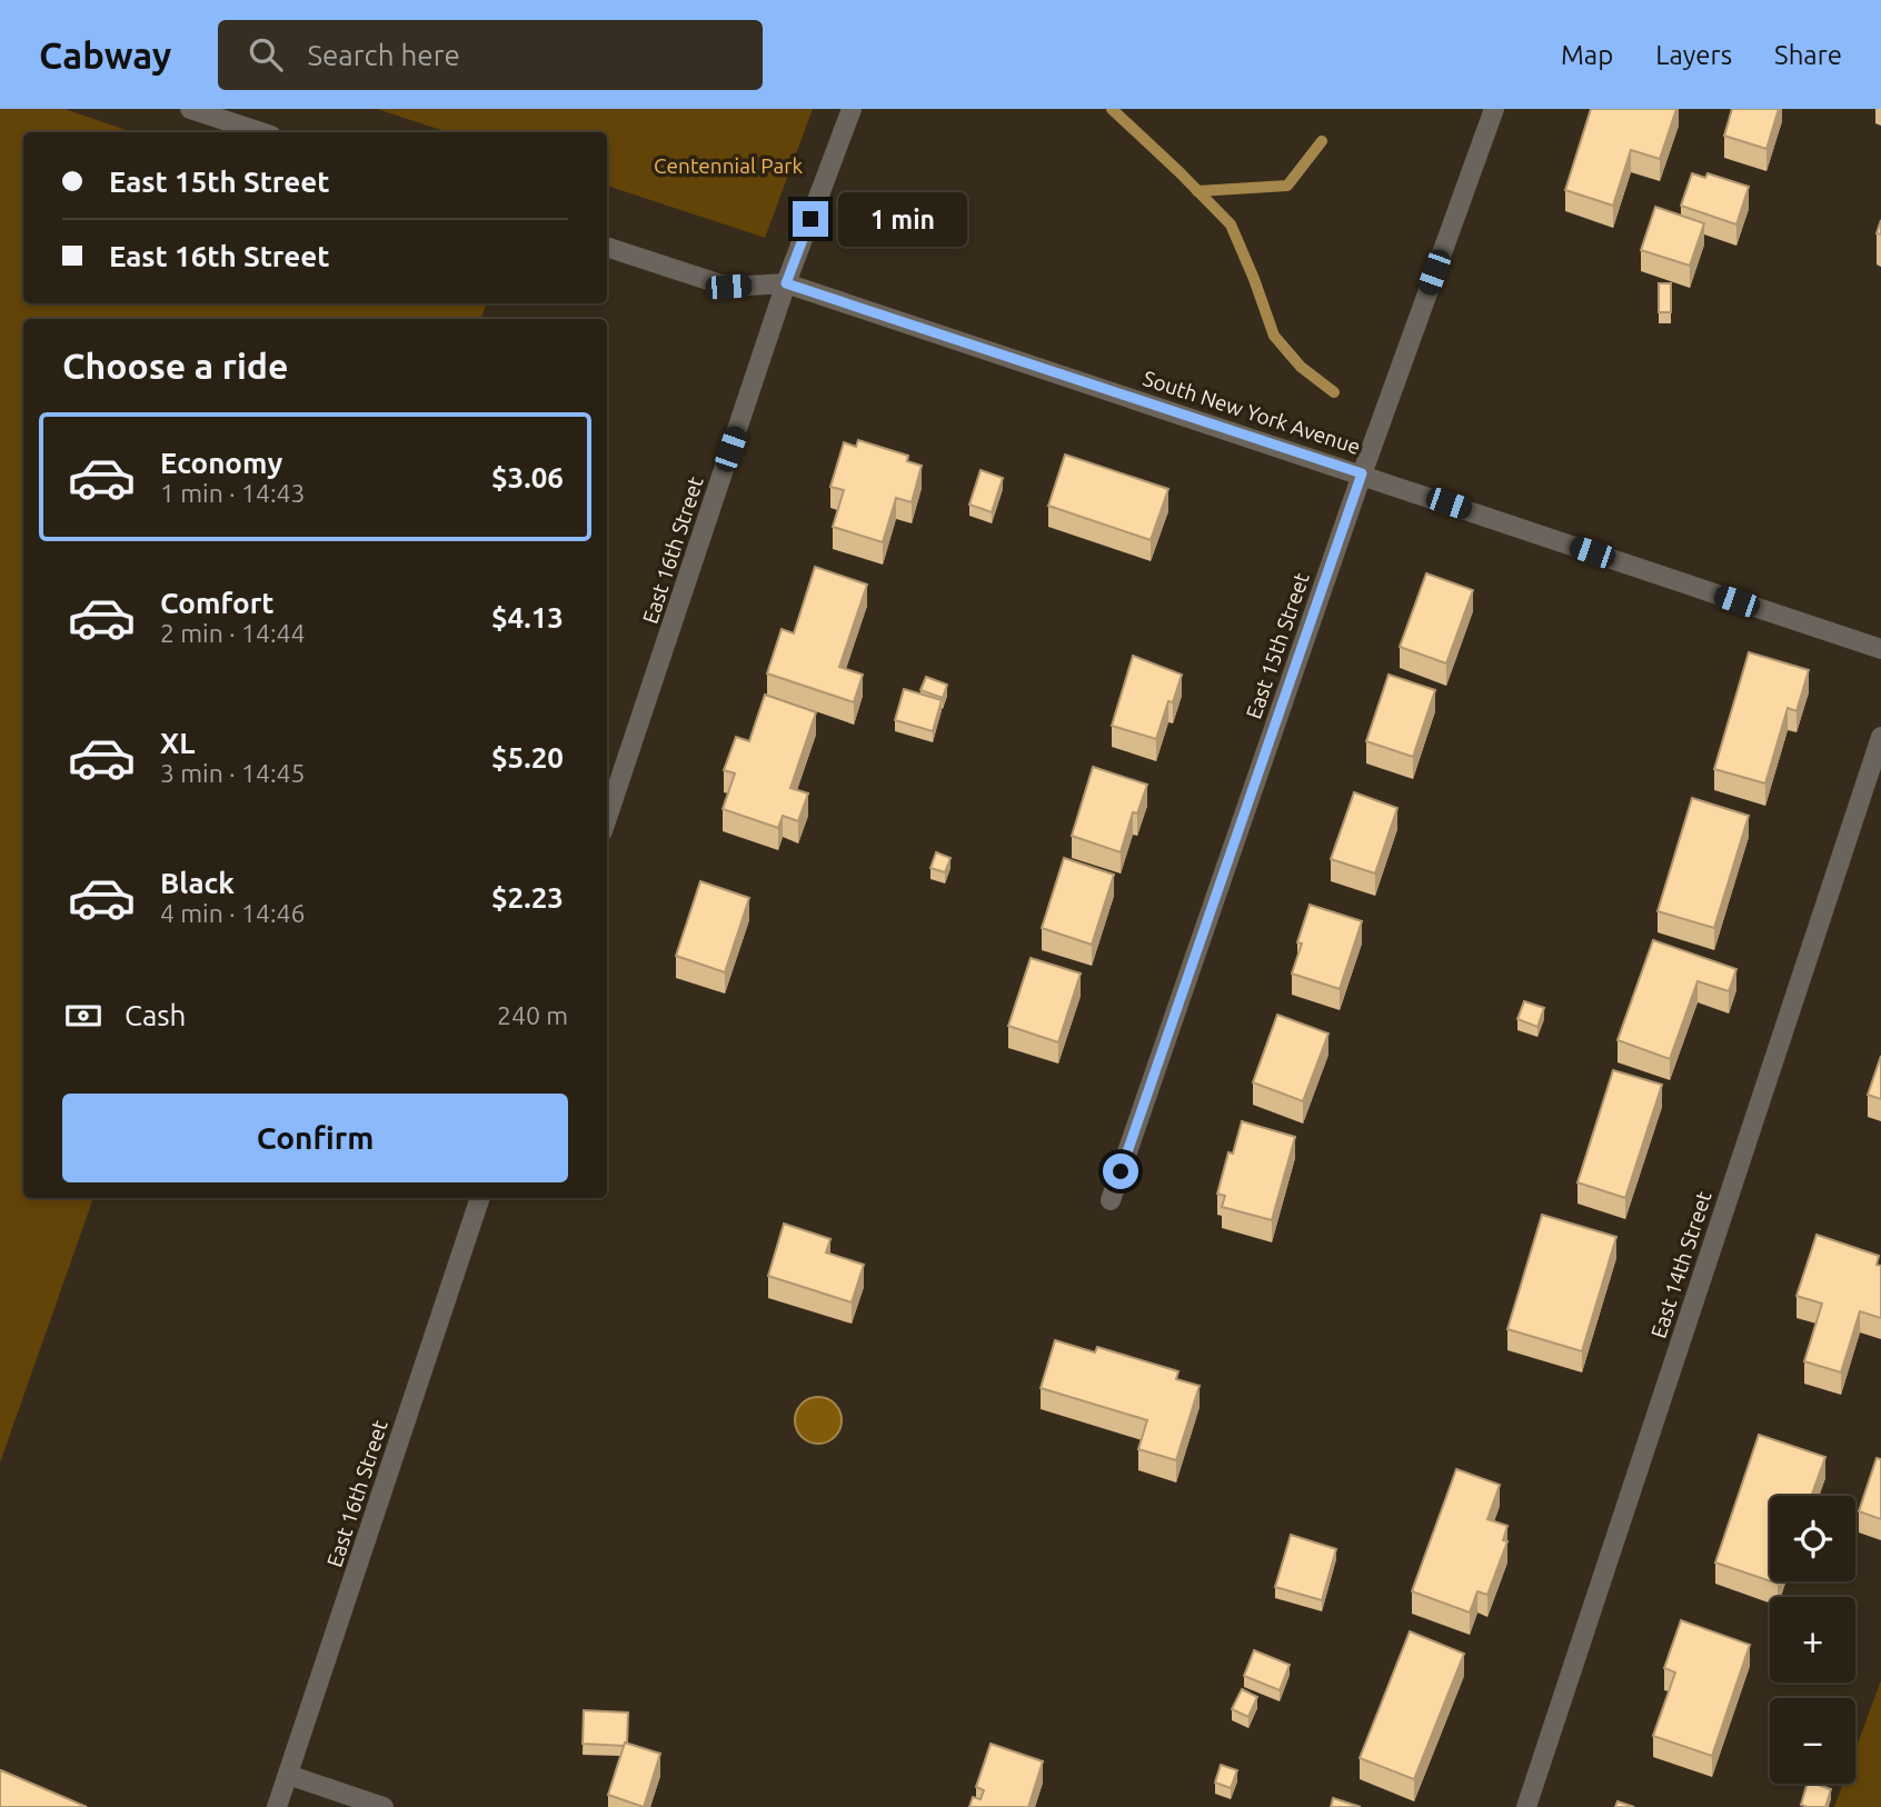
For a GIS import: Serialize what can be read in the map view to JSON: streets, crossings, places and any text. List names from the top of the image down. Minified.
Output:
{"streets":{"street":["South New York Avenue","East 16th Street","East 15th Street","East 14th Street"]},"crossings":[["South New York Avenue","East 16th Street"],["South New York Avenue","East 15th Street"]],"parks":["Centennial Park"],"page":{"header":"Cabway","search":"Search here","nav":["Map","Layers","Share"],"banner":["East 15th Street","East 16th Street"],"bubble":"1 min","heading":"Choose a ride","list":[{"name":"Economy","note":"1 min · 14:43","value":"$3.06"},{"name":"Comfort","note":"2 min · 14:44","value":"$4.13"},{"name":"XL","note":"3 min · 14:45","value":"$5.20"},{"name":"Black","note":"4 min · 14:46","value":"$2.23"}],"pay":["Cash","240 m"],"buttons":"Confirm","map_buttons":["+","−"]}}
